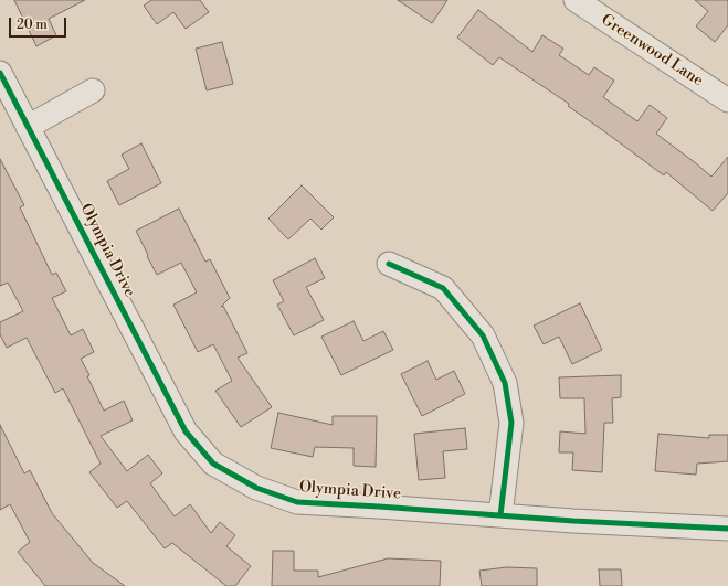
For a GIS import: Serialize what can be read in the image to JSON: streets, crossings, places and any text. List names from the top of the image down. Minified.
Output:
{"streets":{"street":["Greenwood Lane","Olympia Drive"]},"scale_bar":"20 m"}
